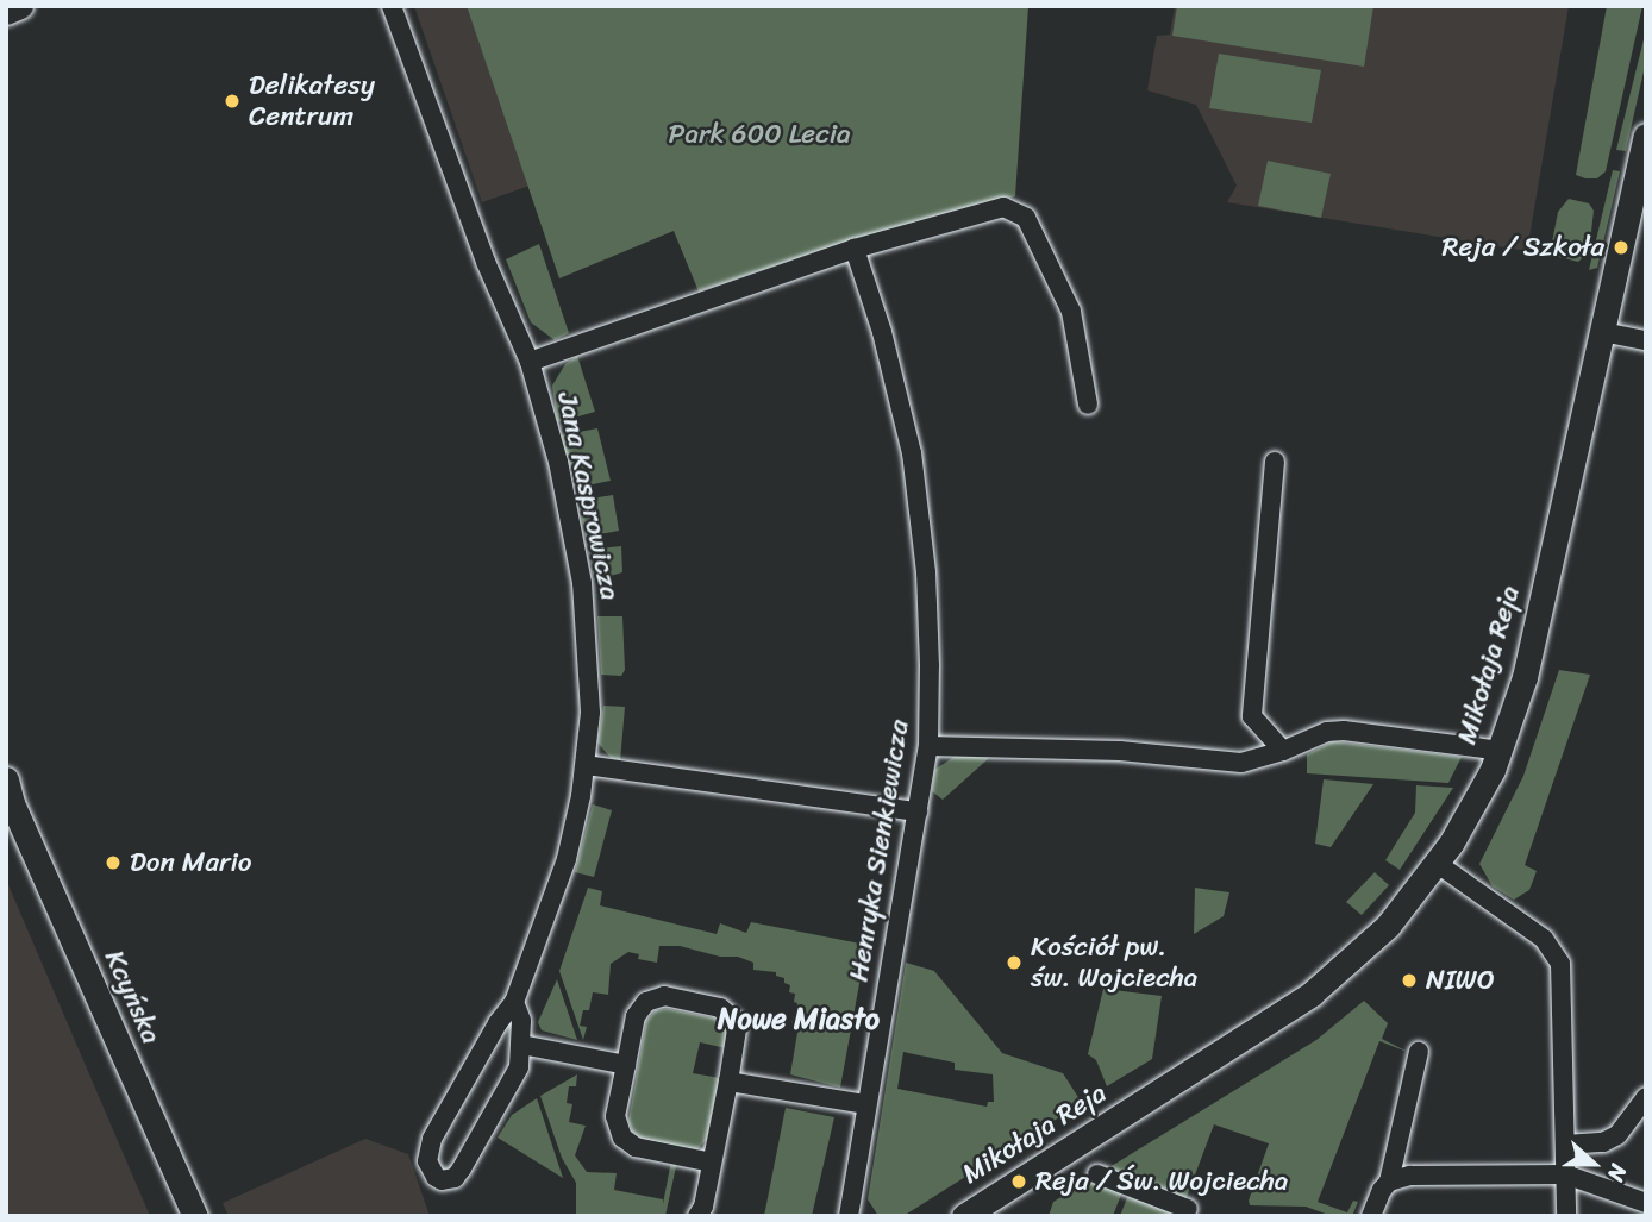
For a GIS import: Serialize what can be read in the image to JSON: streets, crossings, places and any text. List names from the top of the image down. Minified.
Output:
{"streets":{"street":["Jana Kasprowicza","Mikołaja Reja","Henryka Sienkiewicza","Kcyńska"]},"districts":["Nowe Miasto"],"parks":["Park 600 Lecia"],"places":["Delikatesy Centrum","Reja / Szkoła","Don Mario","Kościół pw. św. Wojciecha","NIWO","Reja / Św. Wojciecha"],"north":"right"}
